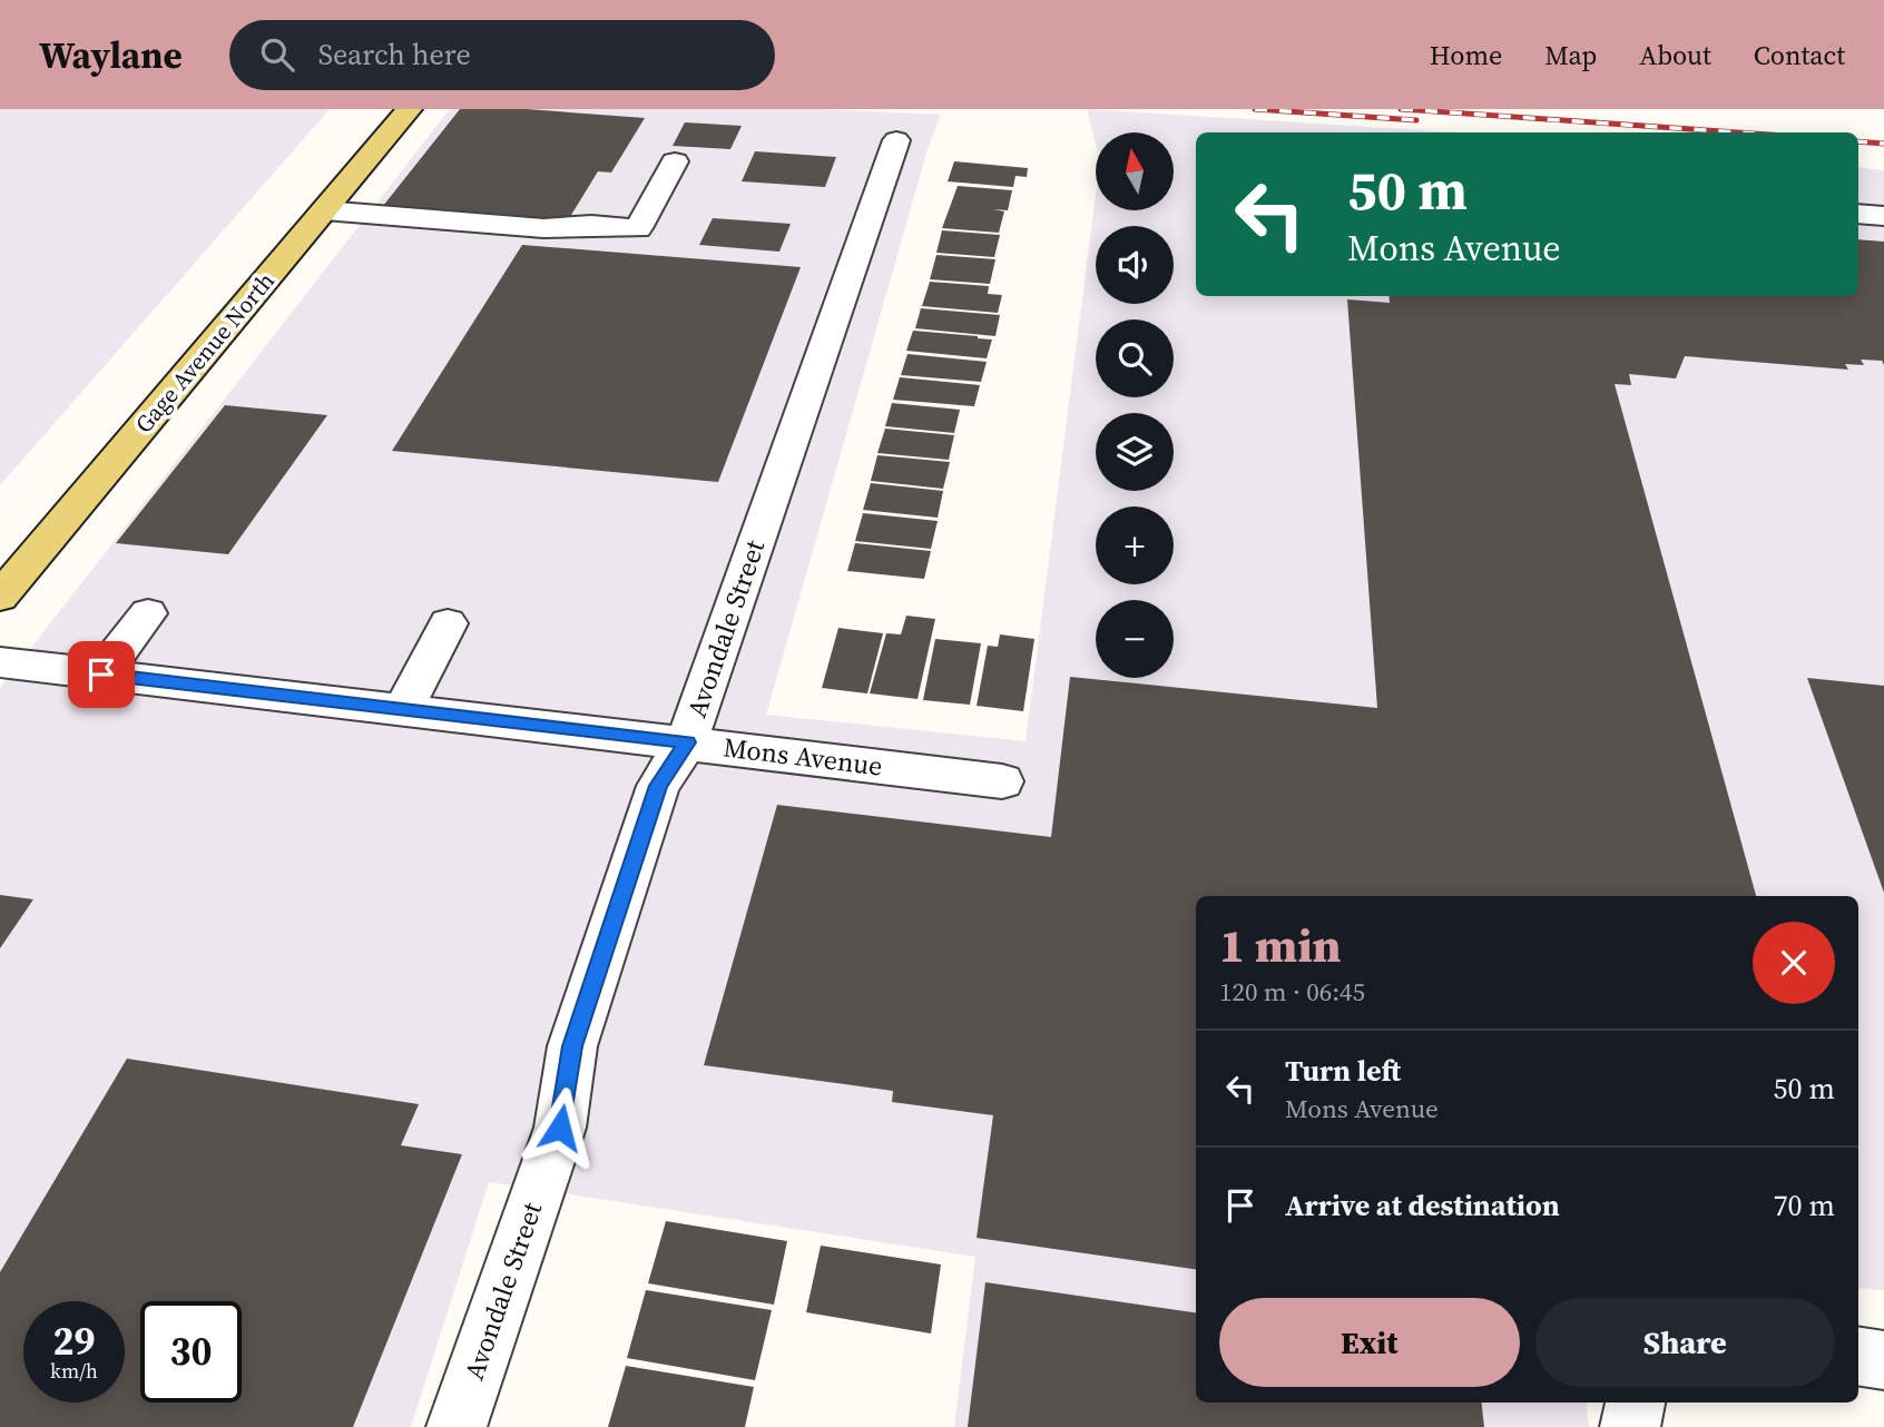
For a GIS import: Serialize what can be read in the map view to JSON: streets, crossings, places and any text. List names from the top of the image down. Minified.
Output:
{"streets":{"main road":["Gage Avenue North"],"street":["Avondale Street","Mons Avenue"]},"crossings":[["Avondale Street","Mons Avenue"]],"north":"top","page":{"header":"Waylane","search":"Search here","nav":["Home","Map","About","Contact"],"map_buttons":["+","−"],"turn":["50 m","Mons Avenue"],"heading":["1 min","120 m · 06:45"],"list":[{"name":"Turn left","note":"Mons Avenue","value":"50 m"},{"name":"Arrive at destination","value":"70 m"}],"buttons":["Exit","Share"],"speed":"29 km/h","limit":"30"}}
